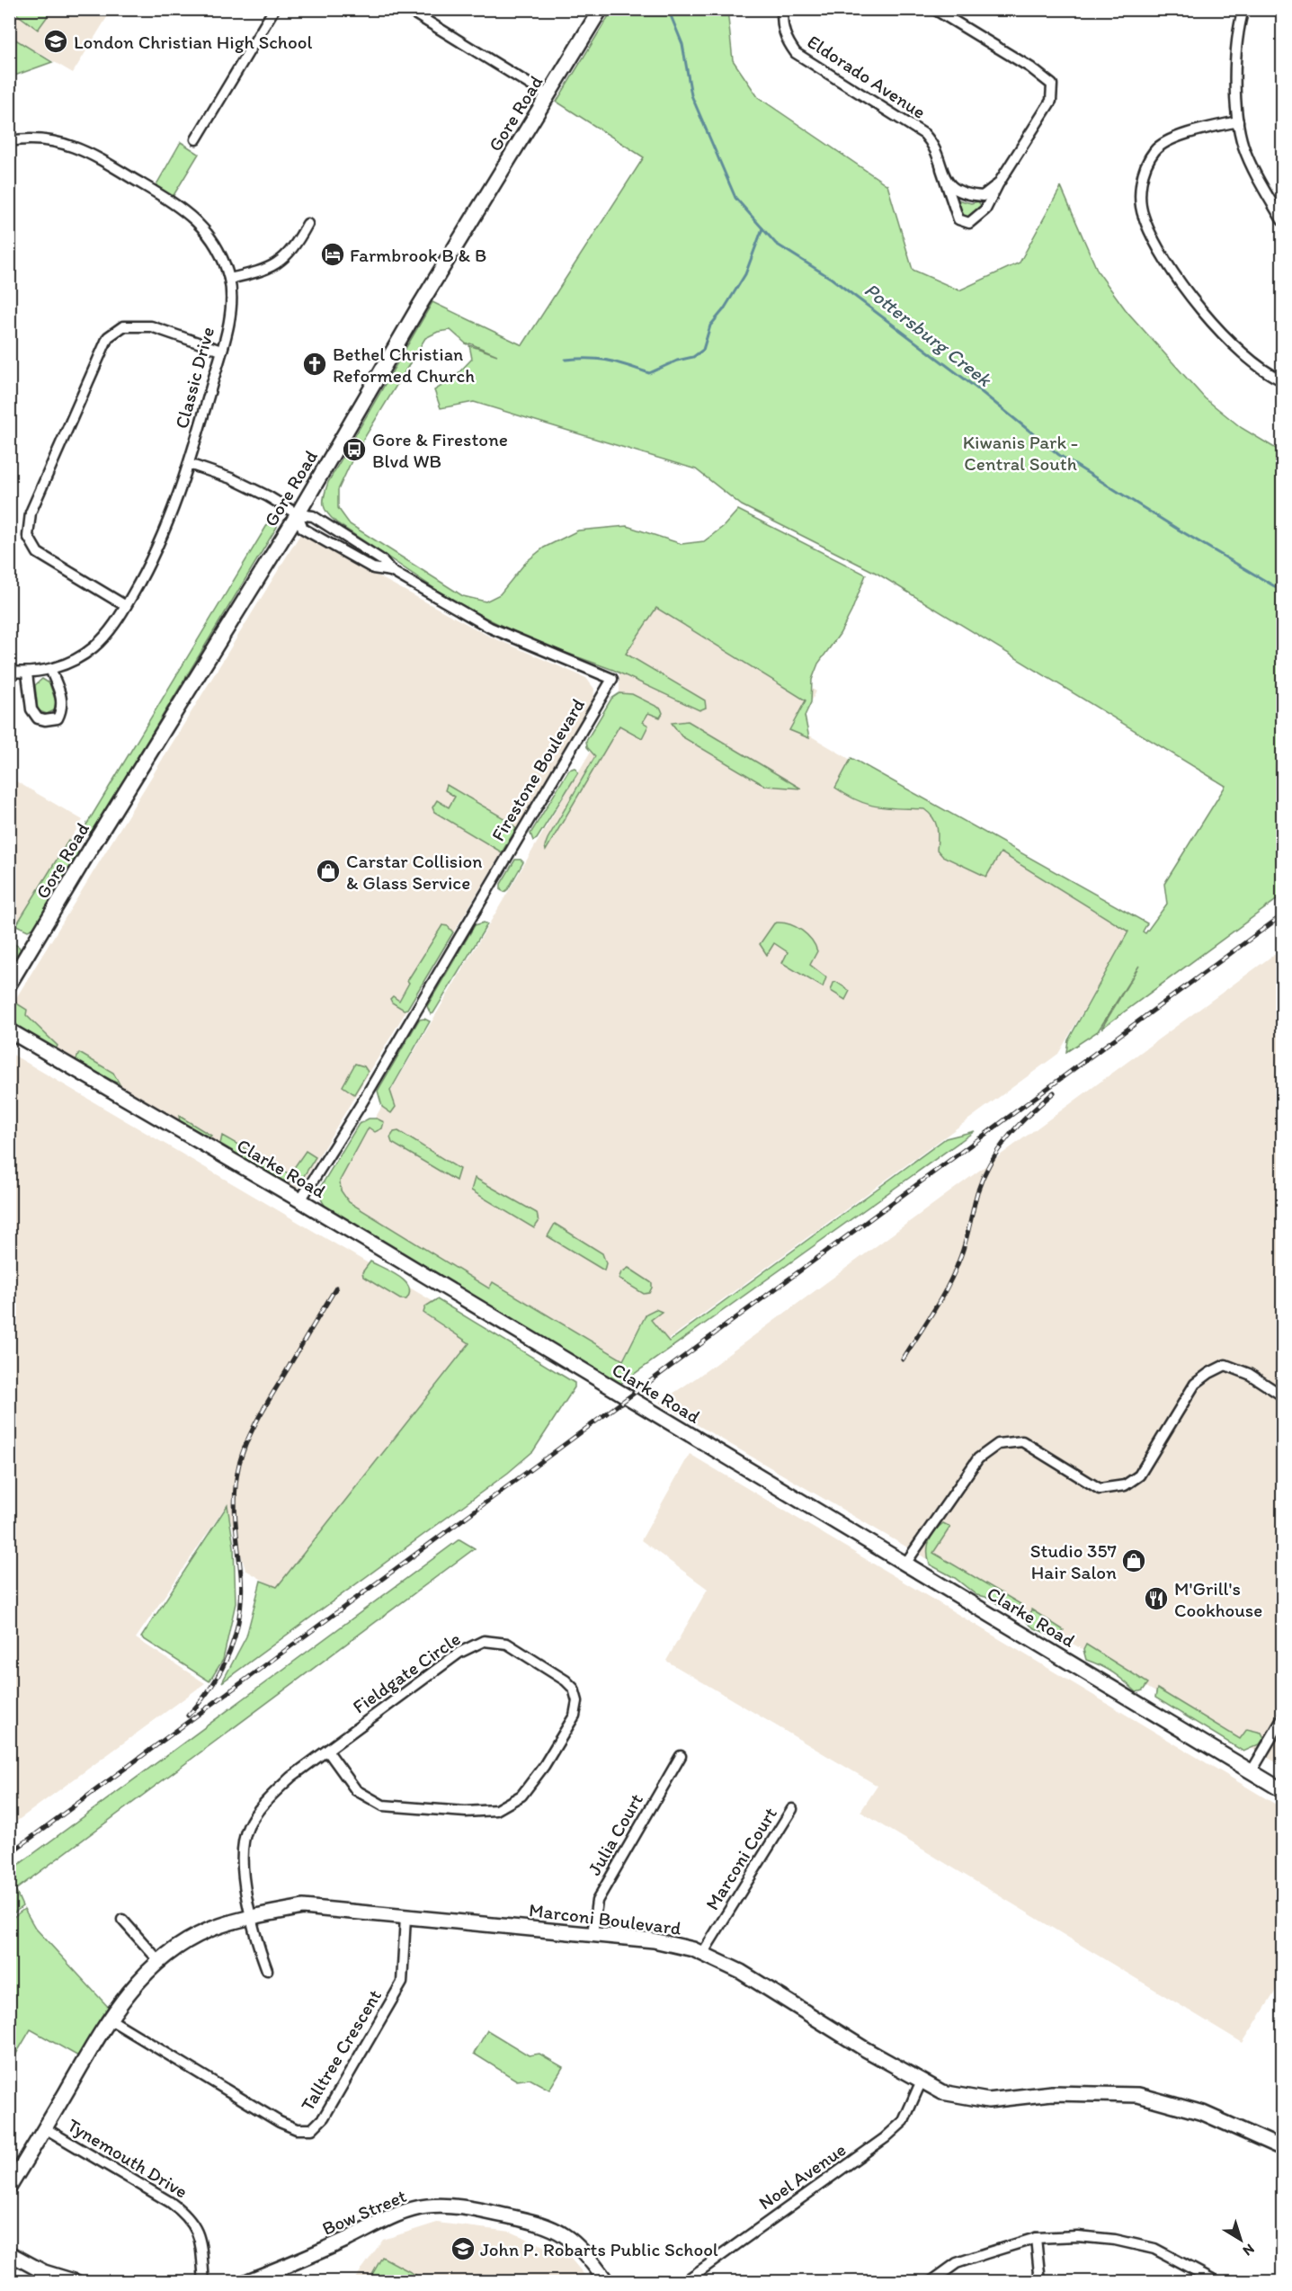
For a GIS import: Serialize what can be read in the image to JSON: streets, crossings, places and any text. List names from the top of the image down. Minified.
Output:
{"streets":{"main road":["Gore Road","Clarke Road","Marconi Boulevard","Bow Street"],"street":["Eldorado Avenue","Classic Drive","Firestone Boulevard","Fieldgate Circle","Julia Court","Marconi Court","Talltree Crescent","Tynemouth Drive","Noel Avenue"]},"crossings":[["Gore Road","Firestone Boulevard"],["Classic Drive","Firestone Boulevard"],["Firestone Boulevard","Clarke Road"],["Fieldgate Circle","Marconi Boulevard"],["Julia Court","Marconi Boulevard"],["Marconi Court","Marconi Boulevard"],["Marconi Boulevard","Talltree Crescent"],["Marconi Boulevard","Tynemouth Drive"],["Marconi Boulevard","Noel Avenue"]],"water":["Pottersburg Creek"],"parks":["Kiwanis Park - Central South"],"places":{"school or university":["London Christian High School","John P. Robarts Public School"],"hotel":["Farmbrook B & B"],"church":["Bethel Christian Reformed Church"],"bus stop":["Gore & Firestone Blvd WB"],"shop":["Carstar Collision & Glass Service","Studio 357 Hair Salon"],"restaurant":["M'Grill's Cookhouse"]},"north":"bottom right"}
